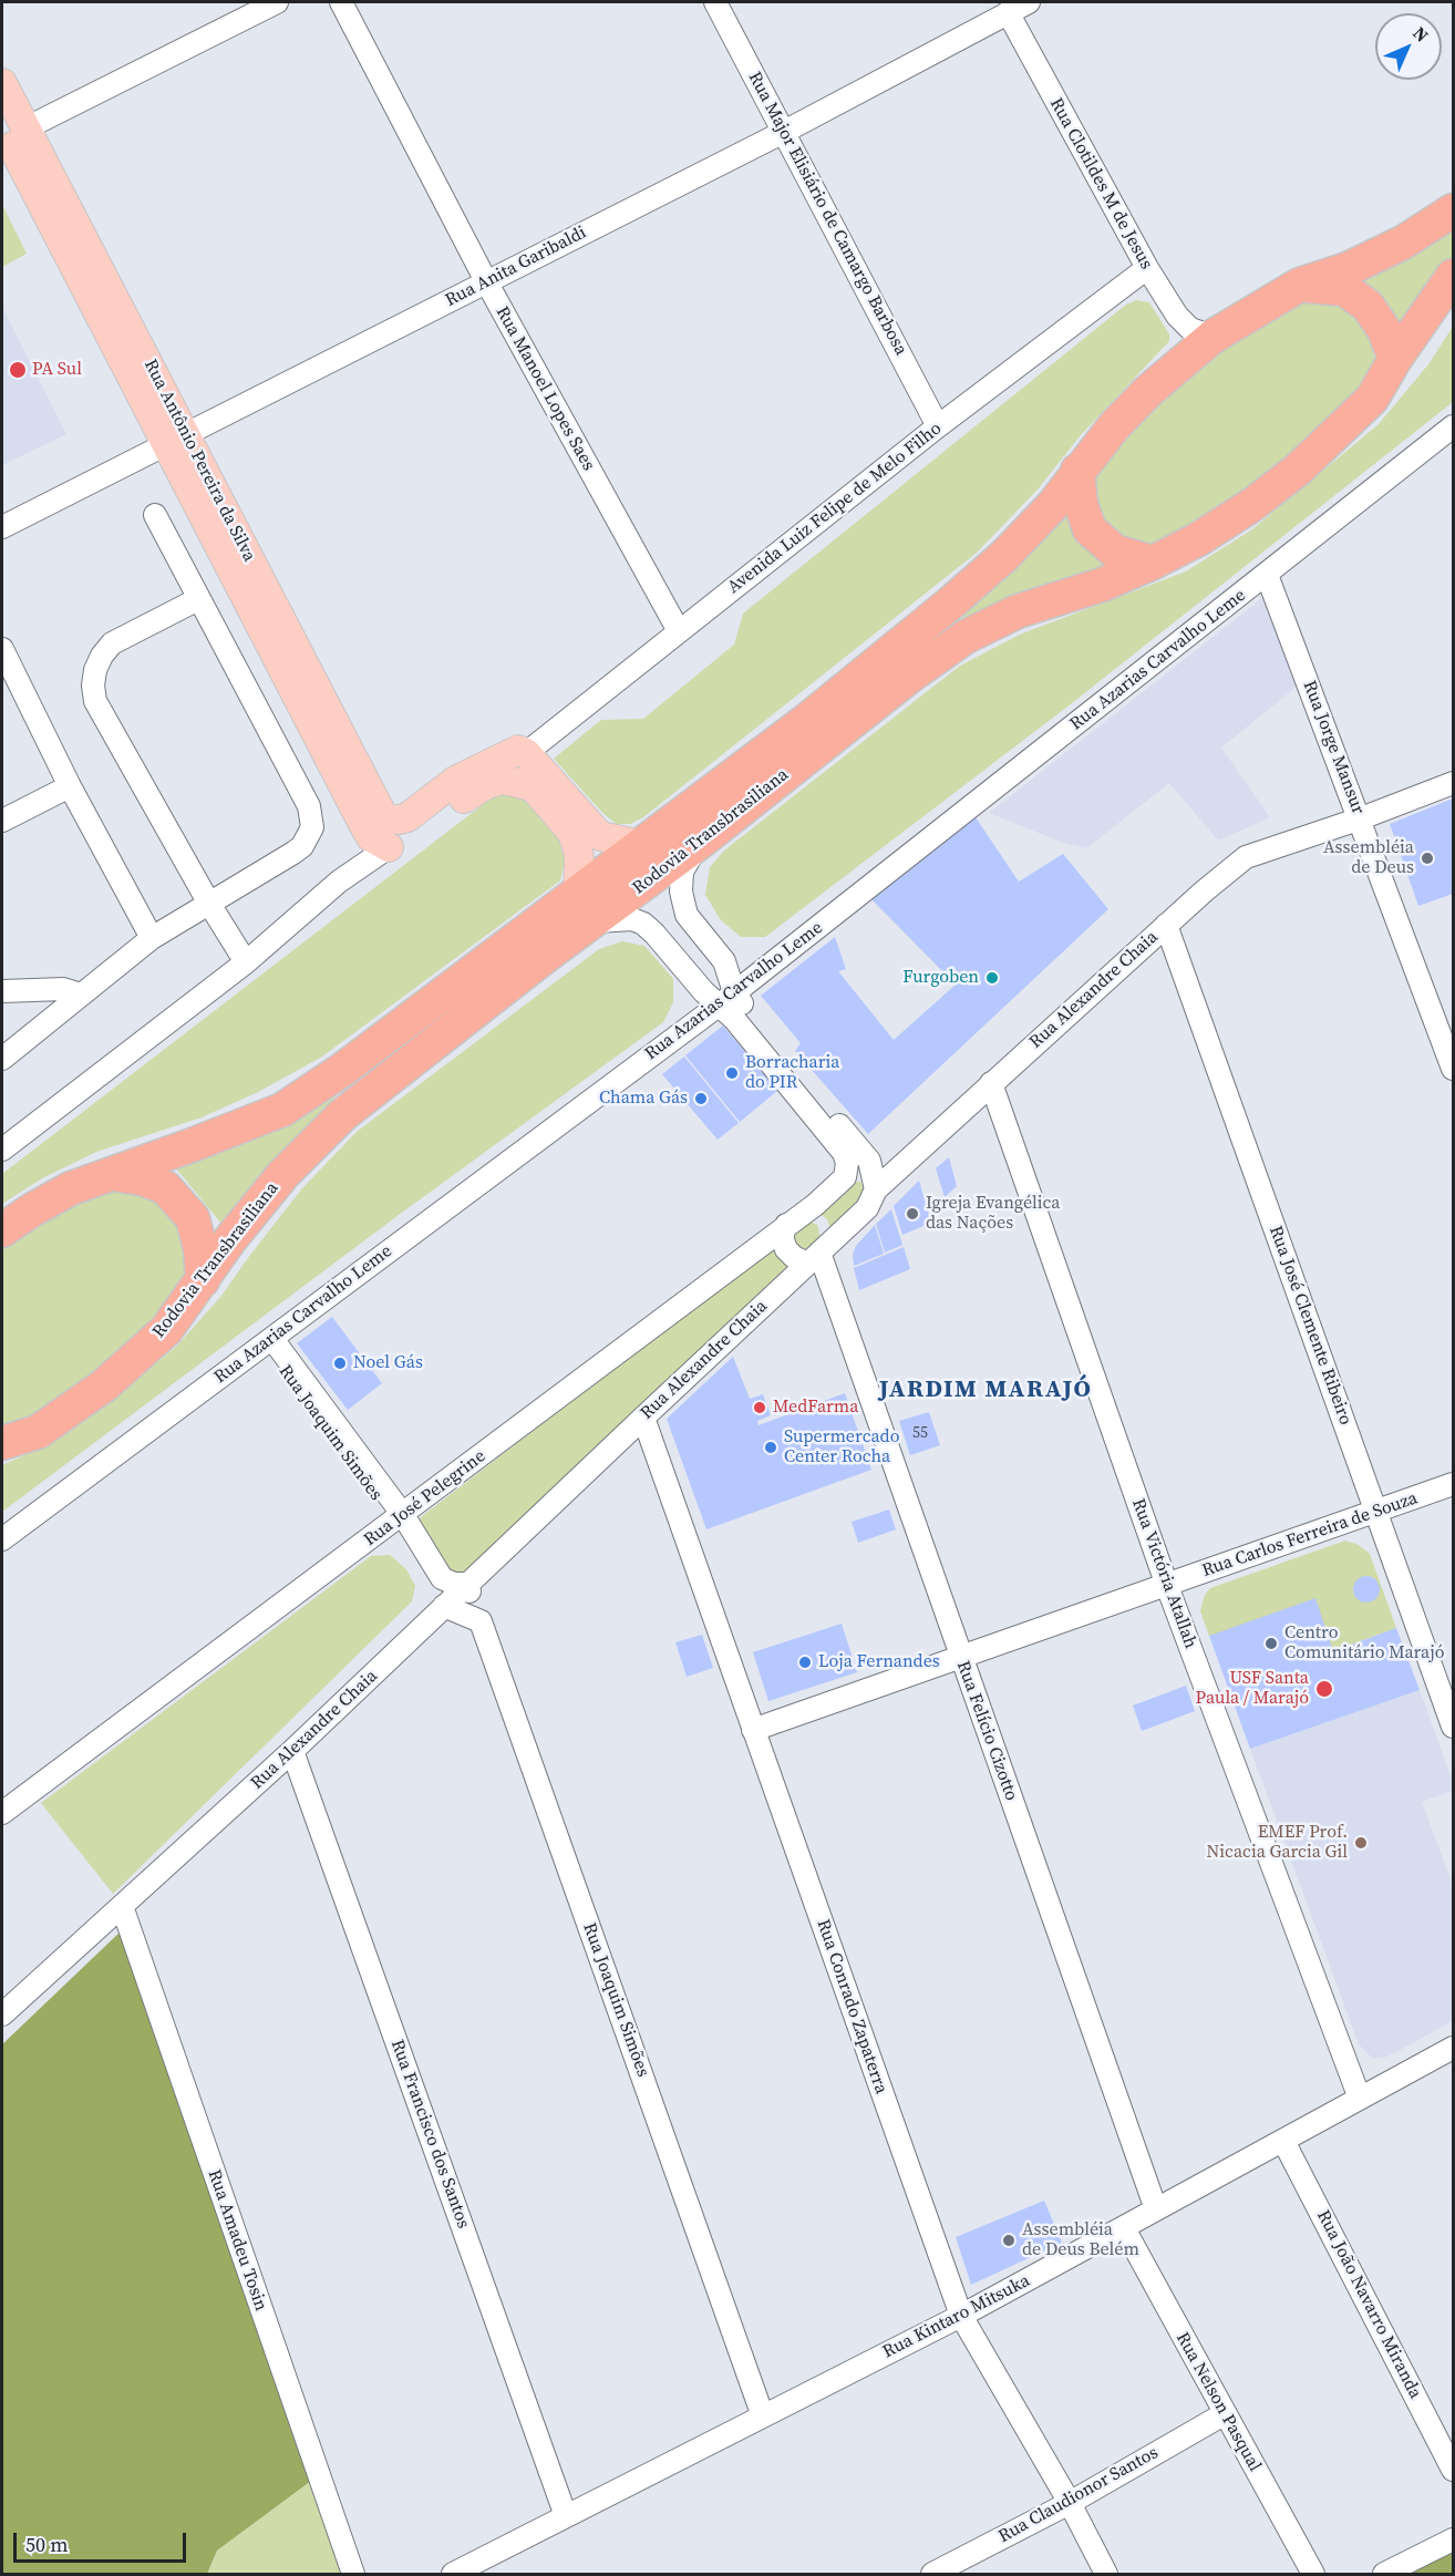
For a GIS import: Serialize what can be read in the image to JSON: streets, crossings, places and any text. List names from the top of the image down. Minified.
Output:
{"streets":{"highway":["Rodovia Transbrasiliana"],"main road":["Rua Antônio Pereira da Silva"],"street":["Rua Clotildes M de Jesus","Rua Major Elisiário de Camargo Barbosa","Rua Anita Garibaldi","Rua Manoel Lopes Saes","Avenida Luiz Felipe de Melo Filho","Rua Azarias Carvalho Leme","Rua Jorge Mansur","Rua Alexandre Chaia","Rua José Clemente Ribeiro","Rua Joaquim Simões","Rua José Pelegrine","Rua Carlos Ferreira de Souza","Rua Victória Atallah","Rua Felício Cizotto","Rua Conrado Zapaterra","Rua Francisco dos Santos","Rua Amadeu Tosin","Rua João Navarro Miranda","Rua Kintaro Mitsuka","Rua Nelson Pasqual","Rua Claudionor Santos"]},"crossings":[["Rua Clotildes M de Jesus","Rua Anita Garibaldi"],["Rua Clotildes M de Jesus","Avenida Luiz Felipe de Melo Filho"],["Rua Clotildes M de Jesus","Rodovia Transbrasiliana"],["Rua Major Elisiário de Camargo Barbosa","Rua Anita Garibaldi"],["Rua Major Elisiário de Camargo Barbosa","Avenida Luiz Felipe de Melo Filho"],["Rua Anita Garibaldi","Rua Manoel Lopes Saes"],["Rua Anita Garibaldi","Rua Antônio Pereira da Silva"],["Rua Manoel Lopes Saes","Avenida Luiz Felipe de Melo Filho"],["Rua Azarias Carvalho Leme","Rua Jorge Mansur"],["Rua Azarias Carvalho Leme","Rua Joaquim Simões"],["Rua Azarias Carvalho Leme","Rua José Pelegrine"],["Rua Jorge Mansur","Rua Alexandre Chaia"],["Rua Alexandre Chaia","Rua José Clemente Ribeiro"],["Rua Alexandre Chaia","Rua Joaquim Simões"],["Rua Alexandre Chaia","Rua José Pelegrine"],["Rua Alexandre Chaia","Rua Victória Atallah"],["Rua Alexandre Chaia","Rua Felício Cizotto"],["Rua Alexandre Chaia","Rua Conrado Zapaterra"],["Rua Alexandre Chaia","Rua Francisco dos Santos"],["Rua Alexandre Chaia","Rua Amadeu Tosin"],["Rua José Clemente Ribeiro","Rua Carlos Ferreira de Souza"],["Rua Joaquim Simões","Rua José Pelegrine"],["Rua Joaquim Simões","Rua Kintaro Mitsuka"],["Rua José Pelegrine","Rua Felício Cizotto"],["Rua Carlos Ferreira de Souza","Rua Victória Atallah"],["Rua Carlos Ferreira de Souza","Rua Felício Cizotto"],["Rua Carlos Ferreira de Souza","Rua Conrado Zapaterra"],["Rua Victória Atallah","Rua Kintaro Mitsuka"],["Rua Felício Cizotto","Rua Kintaro Mitsuka"],["Rua Conrado Zapaterra","Rua Kintaro Mitsuka"],["Rua Conrado Zapaterra","Rua Claudionor Santos"],["Rua Francisco dos Santos","Rua Kintaro Mitsuka"],["Rua João Navarro Miranda","Rua Kintaro Mitsuka"],["Rua Kintaro Mitsuka","Rua Nelson Pasqual"],["Rua Nelson Pasqual","Rua Claudionor Santos"]],"districts":["JARDIM MARAJÓ"],"places":["PA Sul","Assembléia de Deus","Furgoben","Borracharia do PIR","Chama Gás","Igreja Evangélica das Nações","Noel Gás","MedFarma","Supermercado Center Rocha","Centro Comunitário Marajó","Loja Fernandes","USF Santa Paula / Marajó","EMEF Prof. Nicacia Garcia Gil","Assembléia de Deus Belém"],"house_numbers":["55"],"scale_bar":"50 m","north":"top right"}
